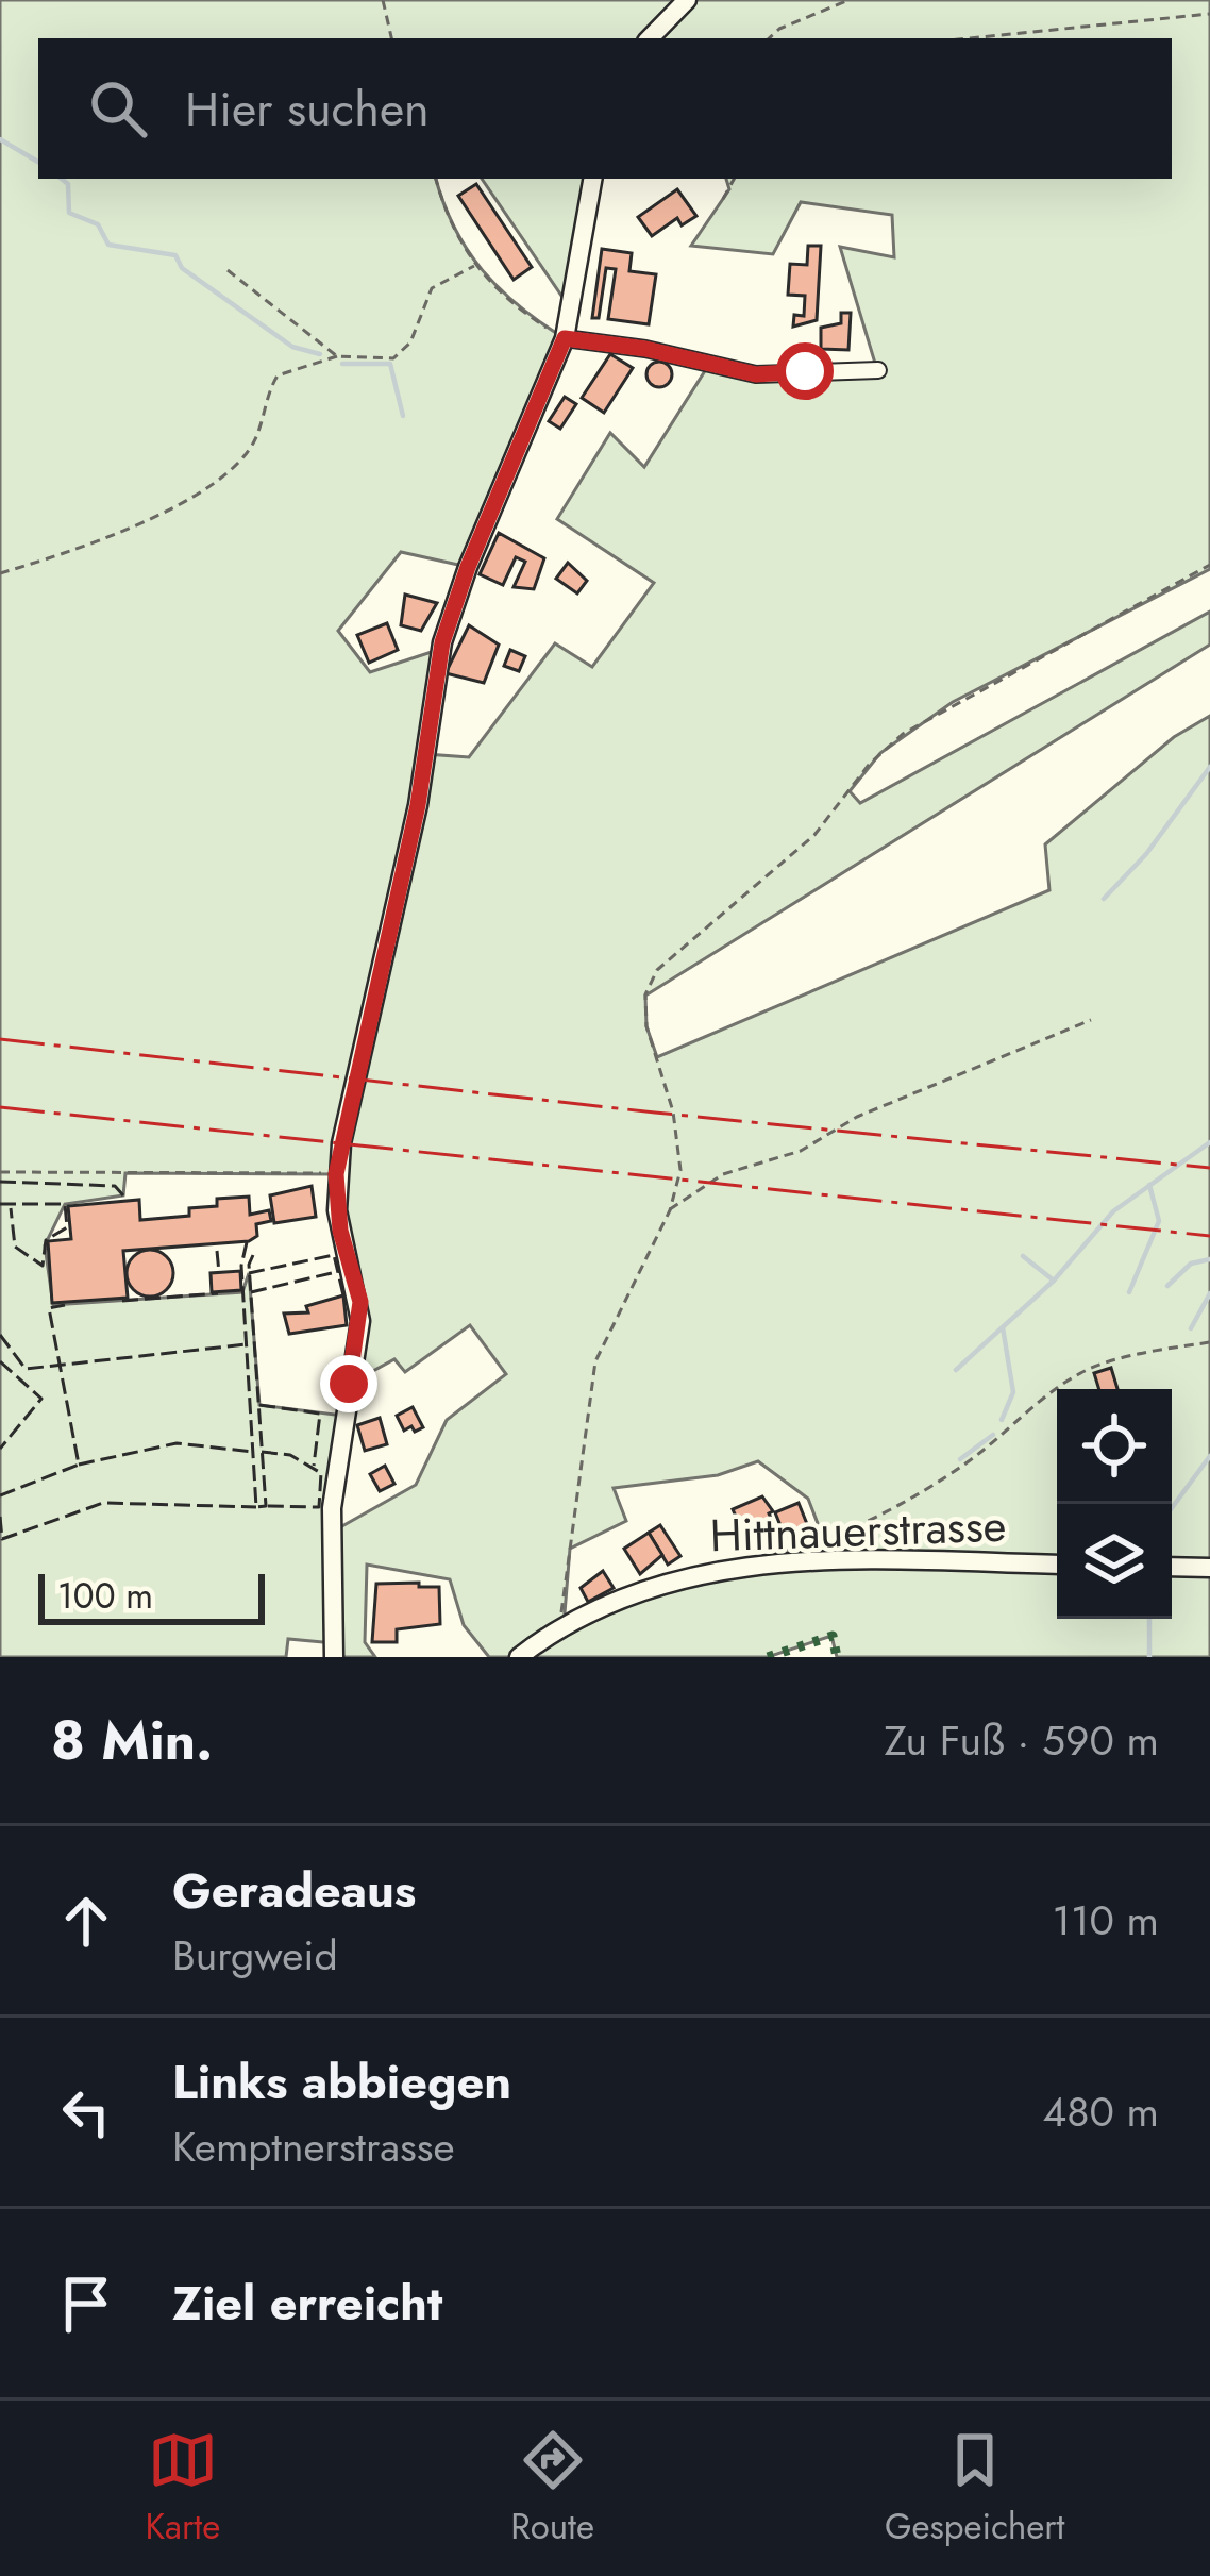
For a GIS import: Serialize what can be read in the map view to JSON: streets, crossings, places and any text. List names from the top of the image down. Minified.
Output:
{"streets":{"street":["Hittnauerstrasse"]},"scale_bar":"100 m","page":{"search":"Hier suchen","scale":"100 m","heading":["8 Min.","Zu Fuß · 590 m"],"list":[["Geradeaus","Burgweid","110 m"],["Links abbiegen","Kemptnerstrasse","480 m"],"Ziel erreicht"],"nav":["Karte","Route","Gespeichert"]}}
